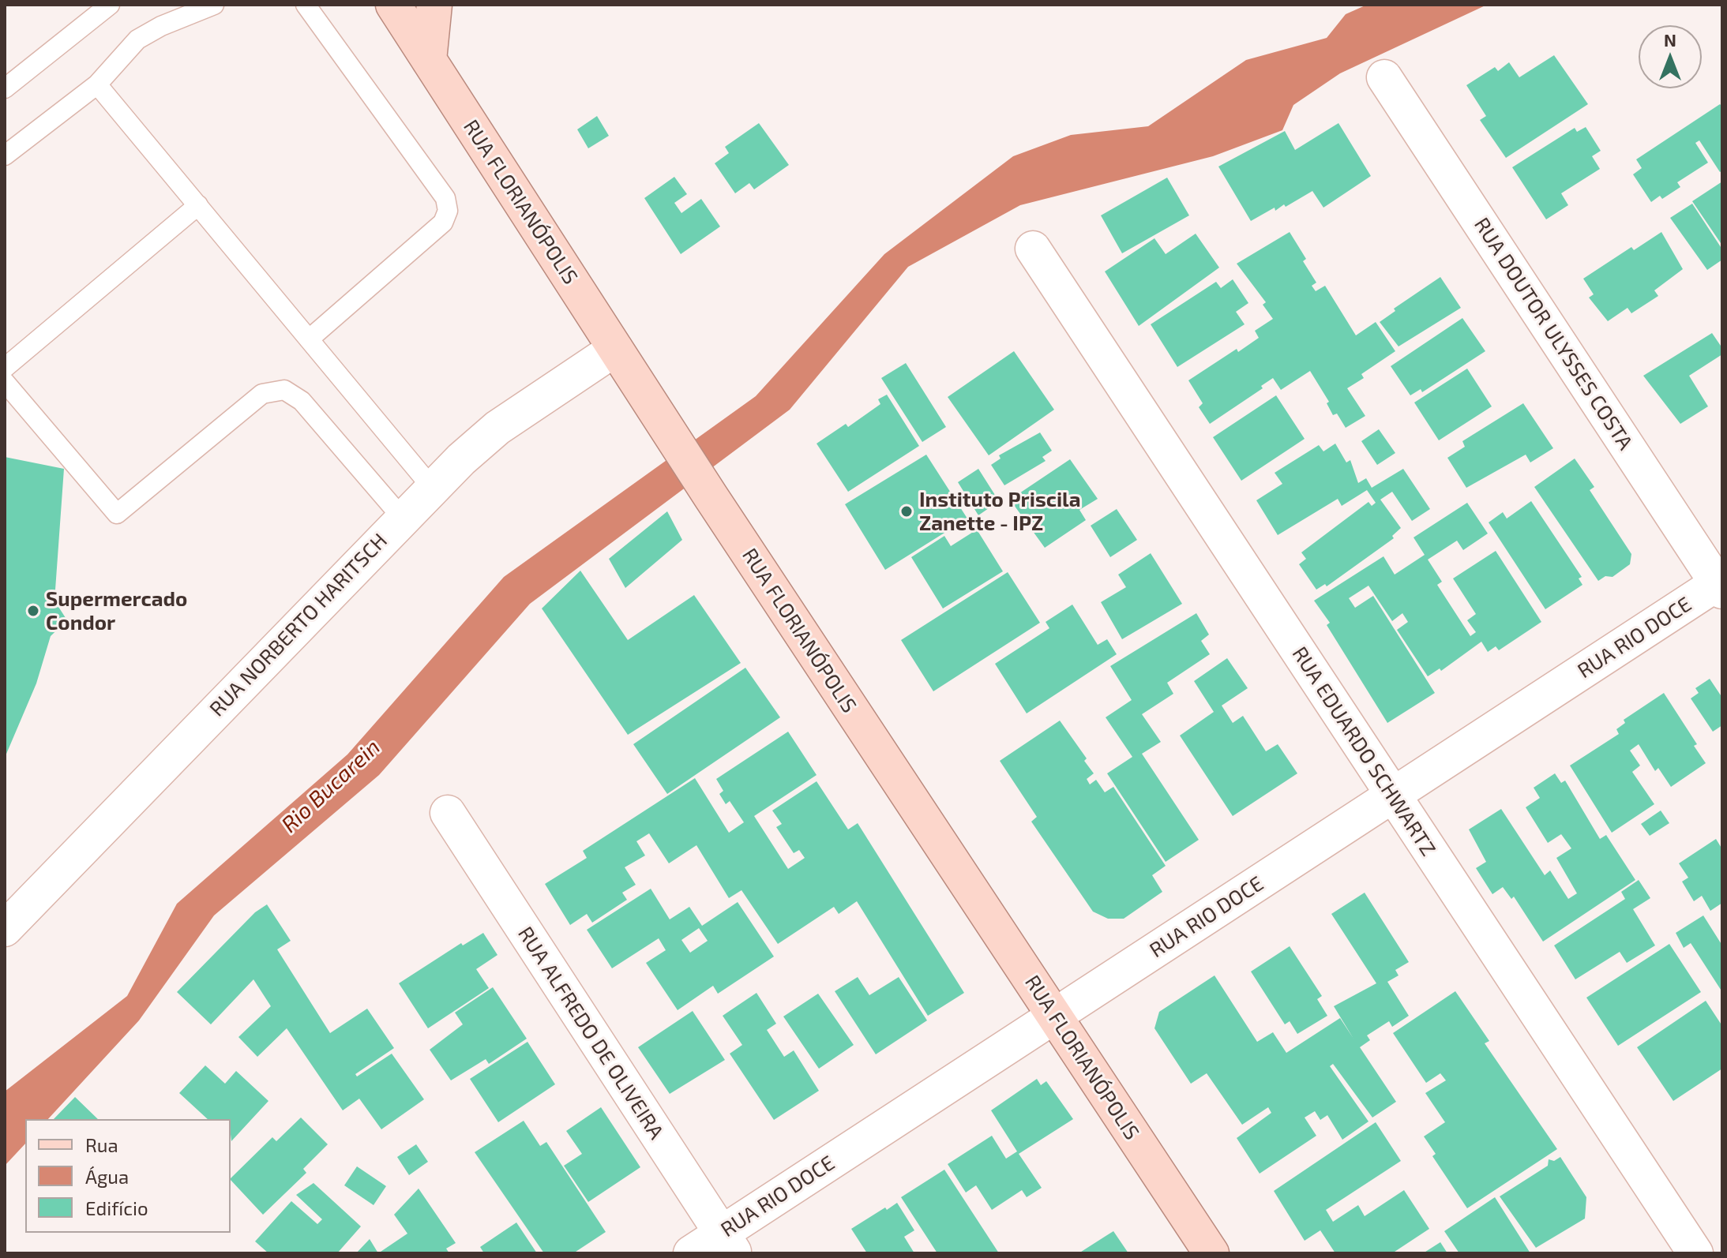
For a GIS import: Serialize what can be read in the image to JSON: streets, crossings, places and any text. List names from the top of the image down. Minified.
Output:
{"streets":{"main road":["RUA FLORIANÓPOLIS"],"street":["RUA DOUTOR ULYSSES COSTA","RUA NORBERTO HARITSCH","RUA RIO DOCE","RUA EDUARDO SCHWARTZ","RUA ALFREDO DE OLIVEIRA"]},"crossings":[["RUA FLORIANÓPOLIS","RUA NORBERTO HARITSCH"],["RUA FLORIANÓPOLIS","RUA RIO DOCE"],["RUA DOUTOR ULYSSES COSTA","RUA RIO DOCE"],["RUA RIO DOCE","RUA EDUARDO SCHWARTZ"],["RUA RIO DOCE","RUA ALFREDO DE OLIVEIRA"]],"water":["Rio Bucarein"],"places":["Instituto Priscila Zanette - IPZ","Supermercado Condor"],"legend":["Rua","Água","Edifício"],"north":"top"}
